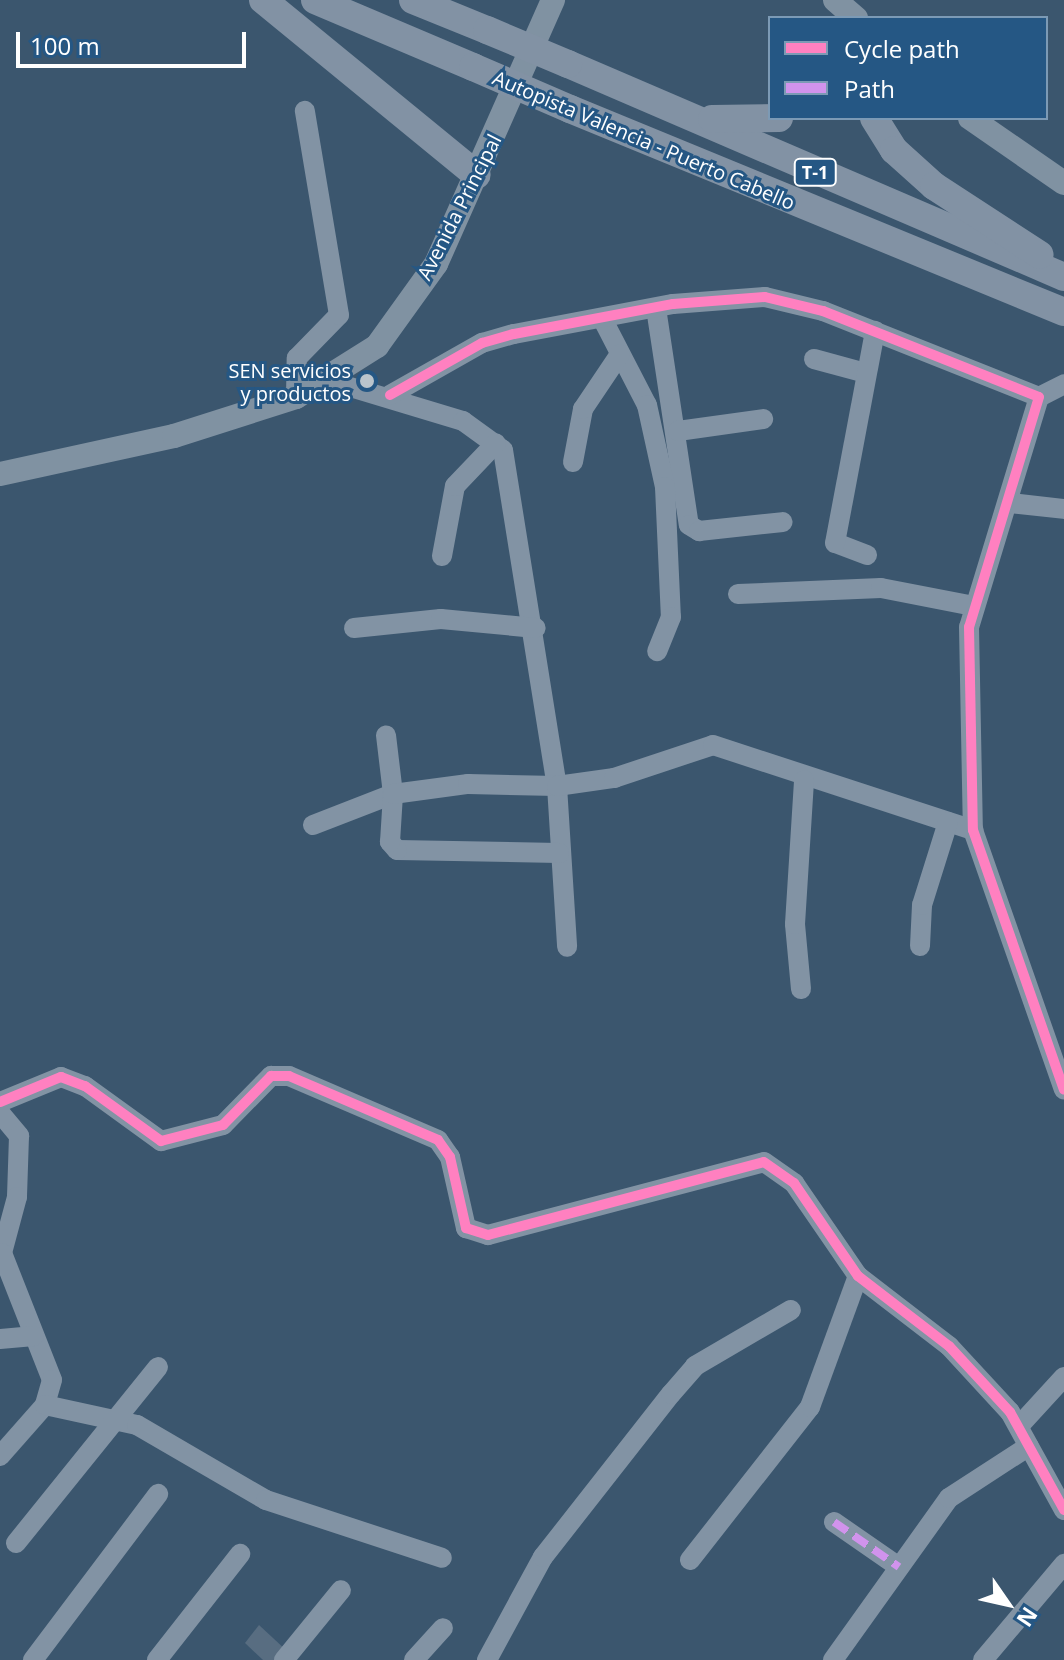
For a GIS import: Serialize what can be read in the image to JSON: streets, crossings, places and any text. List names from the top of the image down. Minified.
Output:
{"streets":{"highway":["Autopista Valencia - Puerto Cabello","T-1"],"main road":["Avenida Principal"]},"places":["SEN servicios y productos"],"legend":["Cycle path","Path"],"scale_bar":"100 m","north":"bottom right"}
